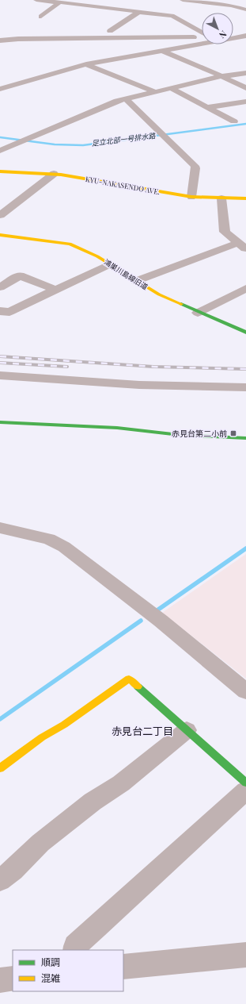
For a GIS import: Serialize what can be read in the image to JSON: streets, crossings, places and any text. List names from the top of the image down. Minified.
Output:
{"streets":{"street":["KYU-NAKASENDO AVE.","鴻巣川島線旧道"]},"districts":["赤見台二丁目"],"water":["足立北部一号排水路"],"places":{"transit":["赤見台第二小前"]},"legend":["順調","混雑"],"north":"bottom right"}
